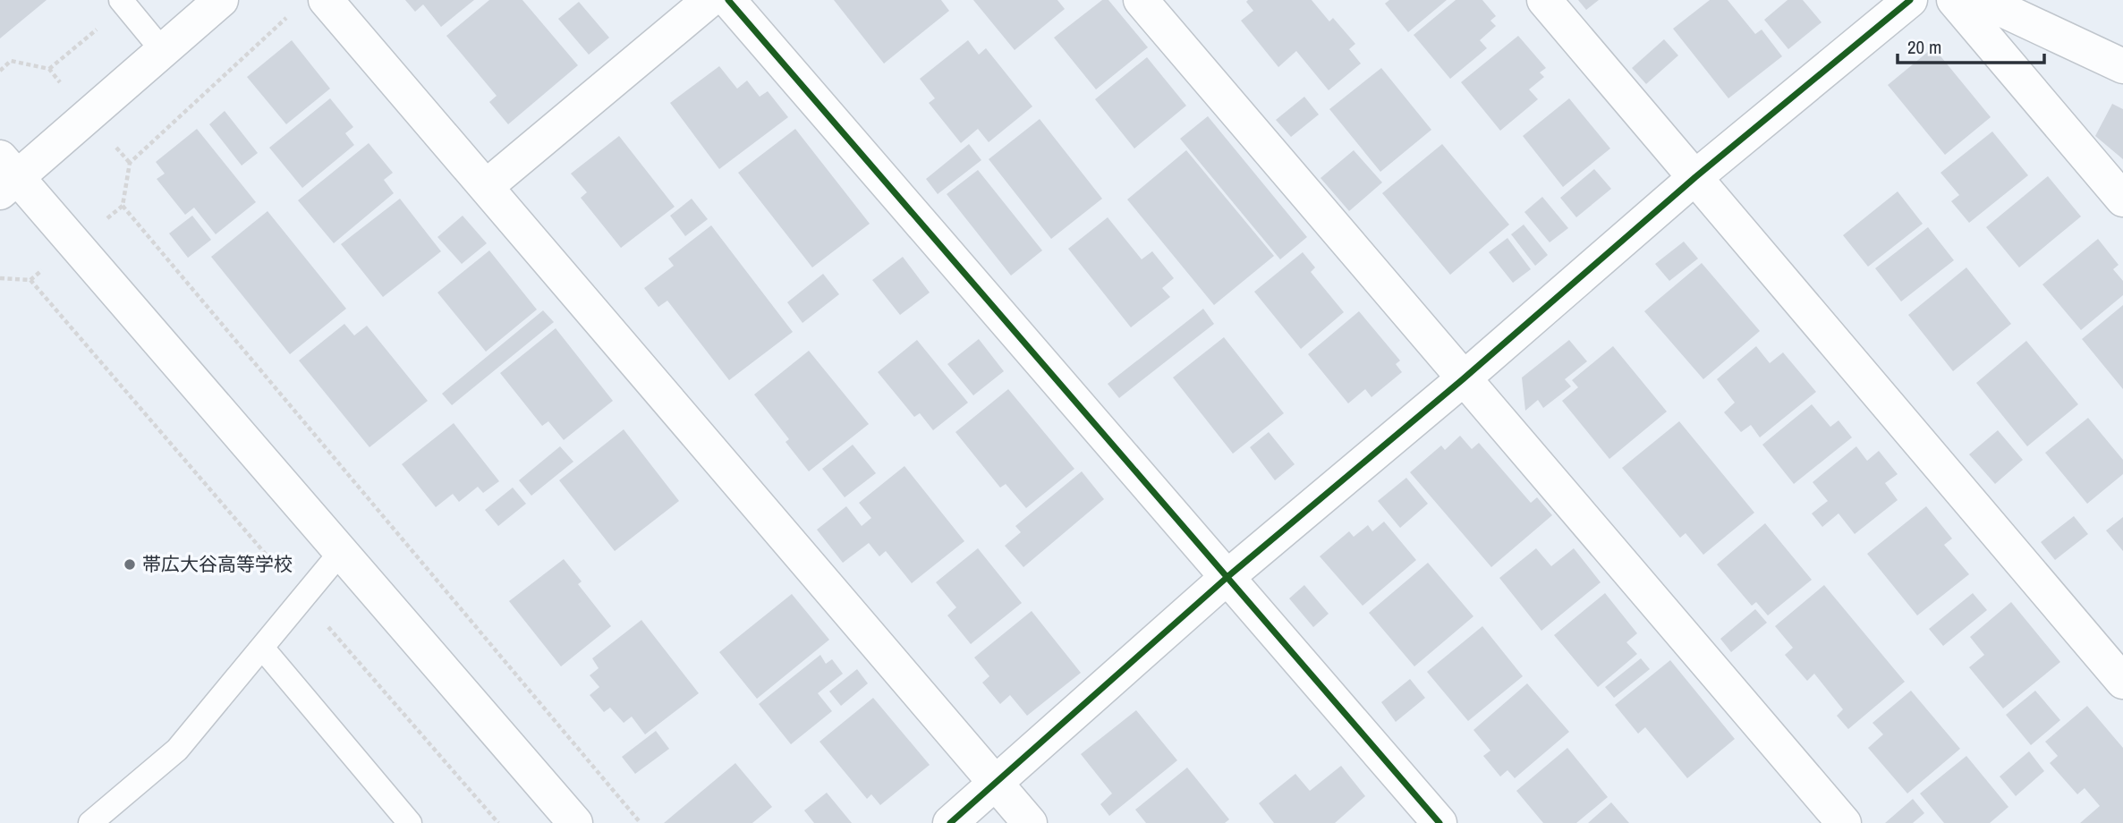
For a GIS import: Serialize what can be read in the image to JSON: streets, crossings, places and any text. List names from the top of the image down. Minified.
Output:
{"places":["帯広大谷高等学校"],"scale_bar":"20 m"}
